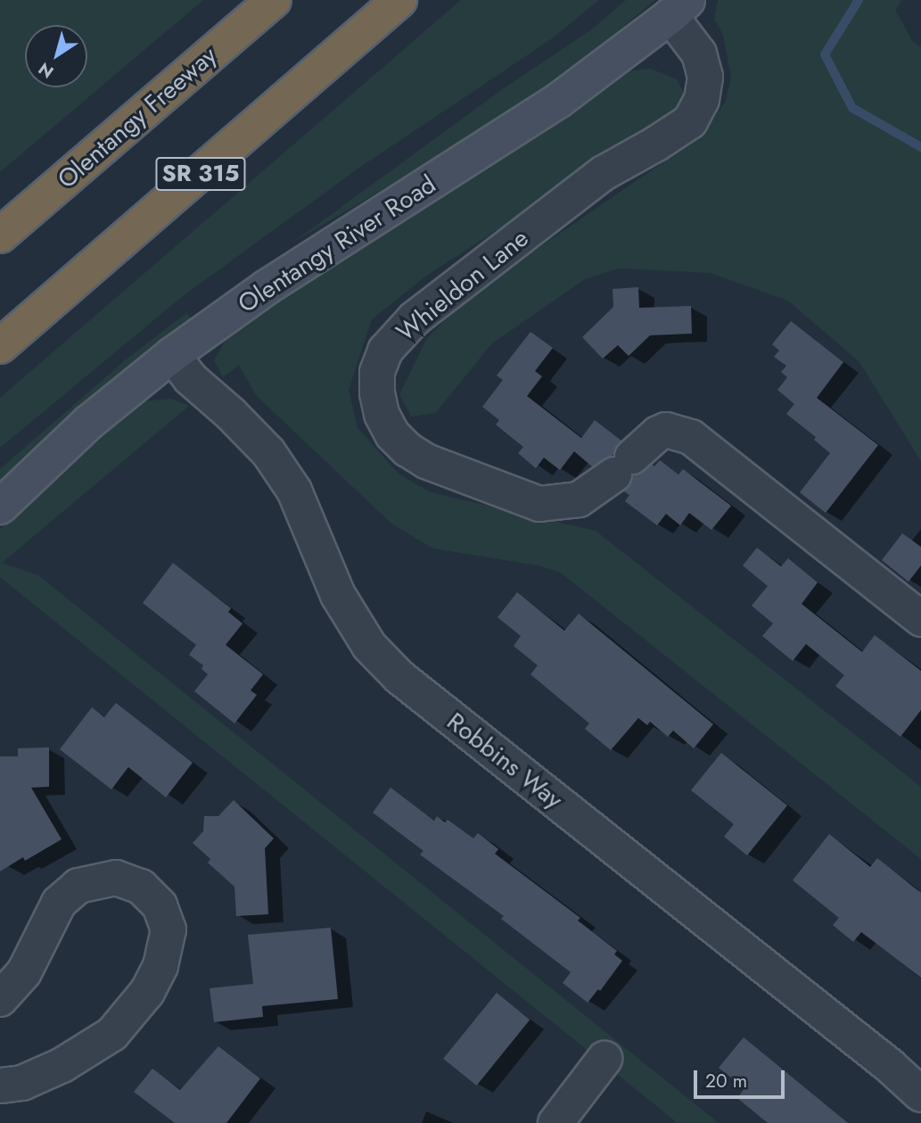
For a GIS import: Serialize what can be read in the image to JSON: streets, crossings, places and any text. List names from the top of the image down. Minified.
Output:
{"streets":{"highway":["Olentangy Freeway","SR 315"],"main road":["Olentangy River Road"],"street":["Whieldon Lane","Robbins Way"]},"crossings":[["Olentangy River Road","Whieldon Lane"],["Olentangy River Road","Robbins Way"]],"scale_bar":"20 m","north":"bottom left"}
